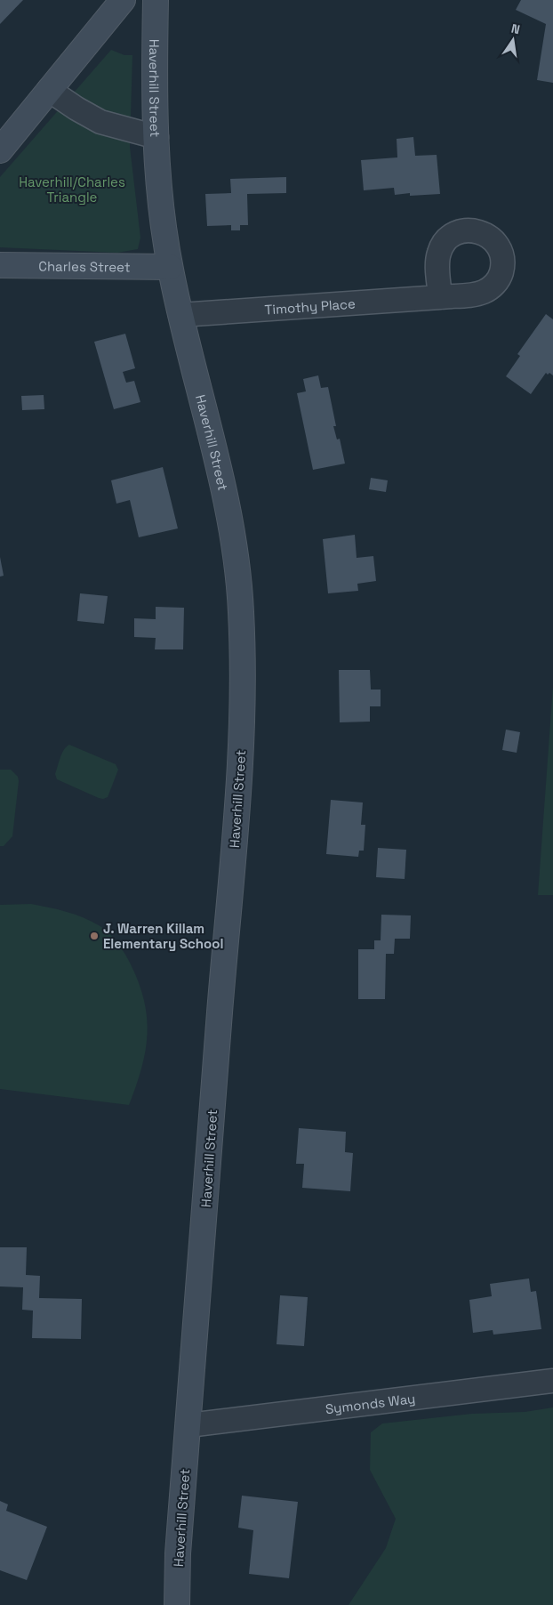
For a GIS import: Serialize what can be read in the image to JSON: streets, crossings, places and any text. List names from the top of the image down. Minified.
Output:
{"streets":{"street":["Haverhill Street","Charles Street","Timothy Place","Symonds Way"]},"crossings":[["Haverhill Street","Charles Street"],["Haverhill Street","Timothy Place"],["Haverhill Street","Symonds Way"]],"parks":["Haverhill/Charles Triangle"],"places":["J. Warren Killam Elementary School"],"north":"top"}
